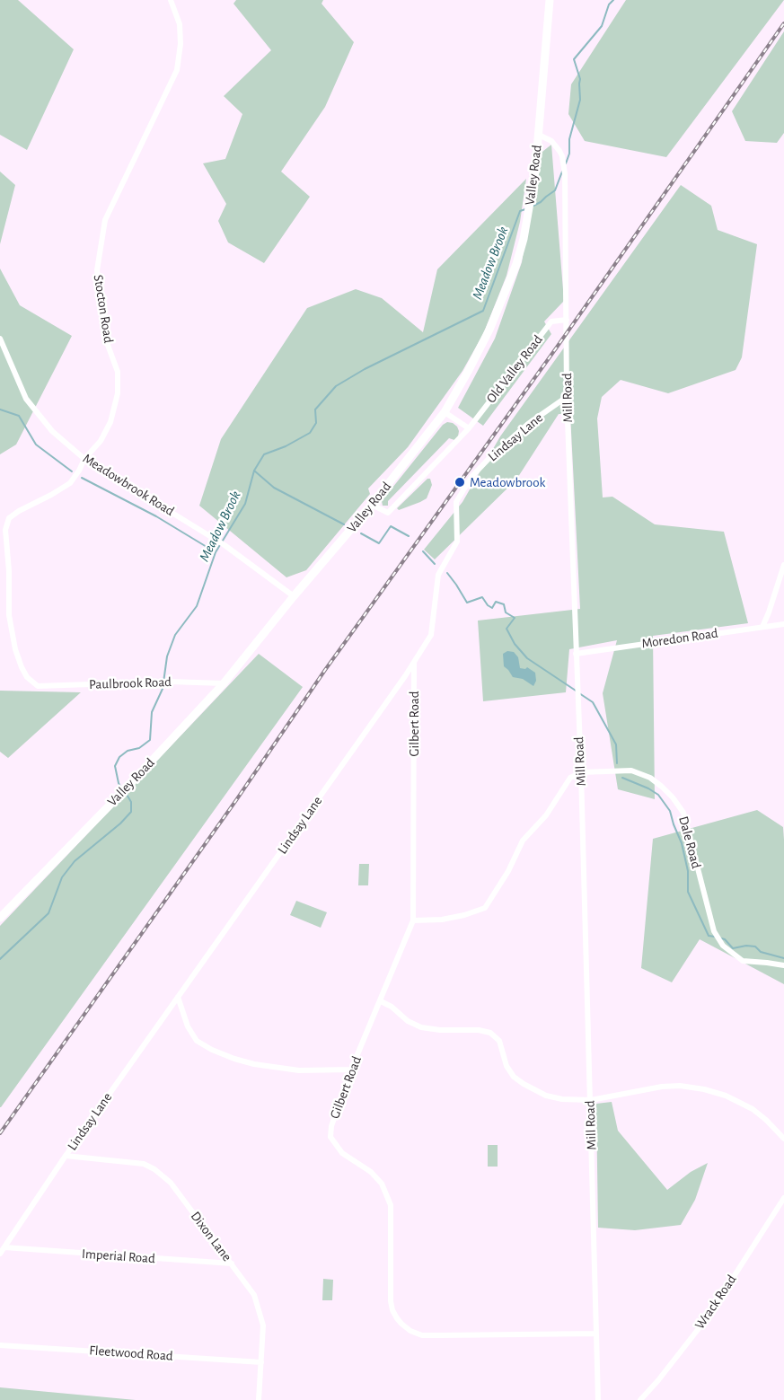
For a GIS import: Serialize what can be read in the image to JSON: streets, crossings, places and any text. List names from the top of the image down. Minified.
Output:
{"streets":{"main road":["Valley Road"],"street":["Stocton Road","Old Valley Road","Mill Road","Lindsay Lane","Meadowbrook Road","Moredon Road","Paulbrook Road","Gilbert Road","Dale Road","Dixon Lane","Imperial Road","Wrack Road","Fleetwood Road"]},"crossings":[["Valley Road","Old Valley Road"],["Valley Road","Mill Road"],["Valley Road","Meadowbrook Road"],["Valley Road","Paulbrook Road"],["Stocton Road","Meadowbrook Road"],["Stocton Road","Paulbrook Road"],["Old Valley Road","Mill Road"],["Mill Road","Lindsay Lane"],["Mill Road","Moredon Road"],["Mill Road","Gilbert Road"],["Mill Road","Dale Road"],["Lindsay Lane","Gilbert Road"],["Lindsay Lane","Dixon Lane"],["Lindsay Lane","Imperial Road"],["Dixon Lane","Imperial Road"],["Dixon Lane","Fleetwood Road"]],"water":["Meadow Brook"],"places":["Meadowbrook"]}
